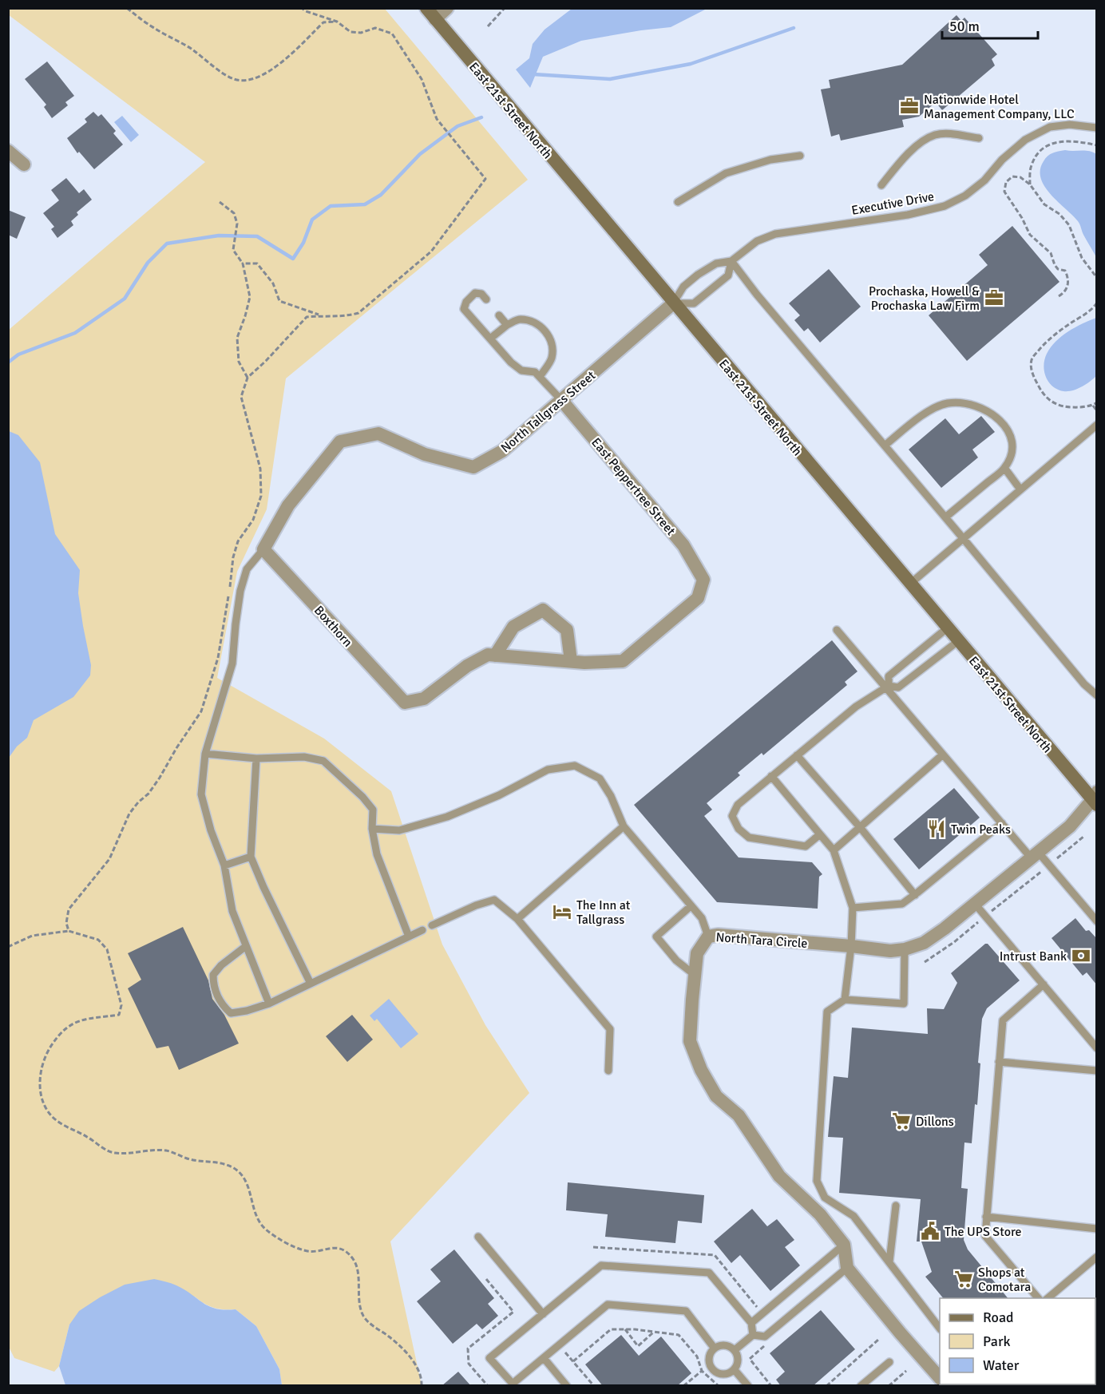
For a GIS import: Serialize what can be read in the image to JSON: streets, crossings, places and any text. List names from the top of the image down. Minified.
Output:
{"streets":{"main road":["East 21st Street North"],"street":["North Tallgrass Street","East Peppertree Street","Boxthorn","North Tara Circle"],"lane":["Executive Drive"]},"crossings":[["East 21st Street North","Executive Drive"],["East 21st Street North","North Tallgrass Street"],["East 21st Street North","North Tara Circle"],["Executive Drive","North Tallgrass Street"],["North Tallgrass Street","East Peppertree Street"],["North Tallgrass Street","Boxthorn"]],"places":{"office":["Nationwide Hotel Management Company, LLC","Prochaska, Howell & Prochaska Law Firm"],"restaurant":["Twin Peaks"],"hotel":["The Inn at Tallgrass"],"bank":["Intrust Bank"],"supermarket":["Dillons","Shops at Comotara"],"public building":["The UPS Store"]},"legend":["Road","Park","Water"],"scale_bar":"50 m"}
